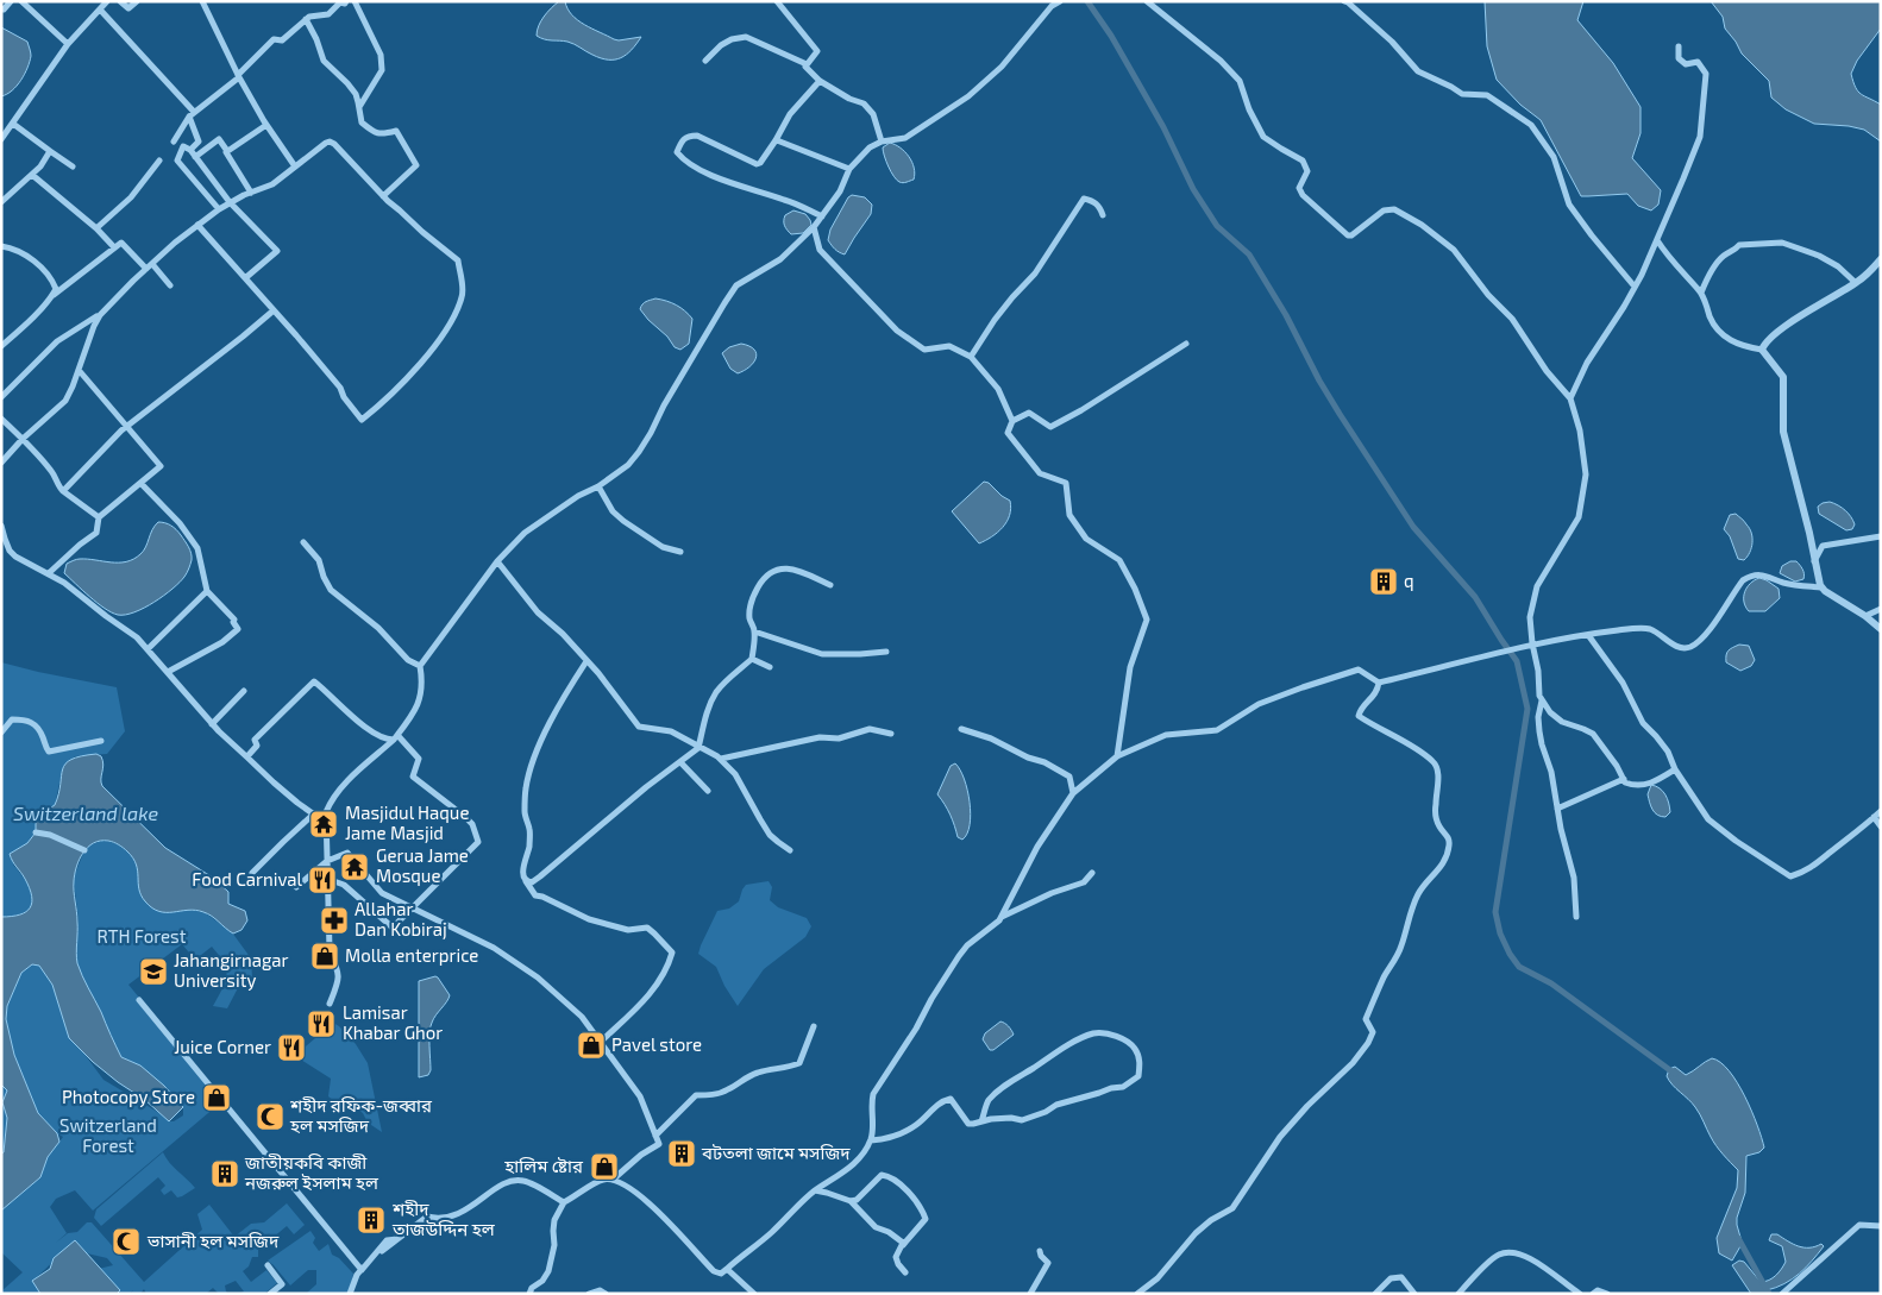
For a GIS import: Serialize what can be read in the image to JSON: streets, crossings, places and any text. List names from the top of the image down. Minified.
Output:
{"water":["Switzerland lake"],"parks":["RTH Forest","Switzerland Forest"],"places":{"building":["q","বটতলা জামে মসজিদ","জাতীয়কবি কাজী নজরুল ইসলাম হল","শহীদ তাজউদ্দিন হল"],"temple":["Masjidul Haque Jame Masjid","Gerua Jame Mosque"],"restaurant":["Food Carnival","Lamisar Khabar Ghor","Juice Corner"],"pharmacy":["Allahar Dan Kobiraj"],"shop":["Molla enterprice","Pavel store","Photocopy Store","হালিম ষ্টোর"],"school or university":["Jahangirnagar University"],"mosque":["শহীদ রফিক-জব্বার হল মসজিদ","ভাসানী হল মসজিদ"]}}
